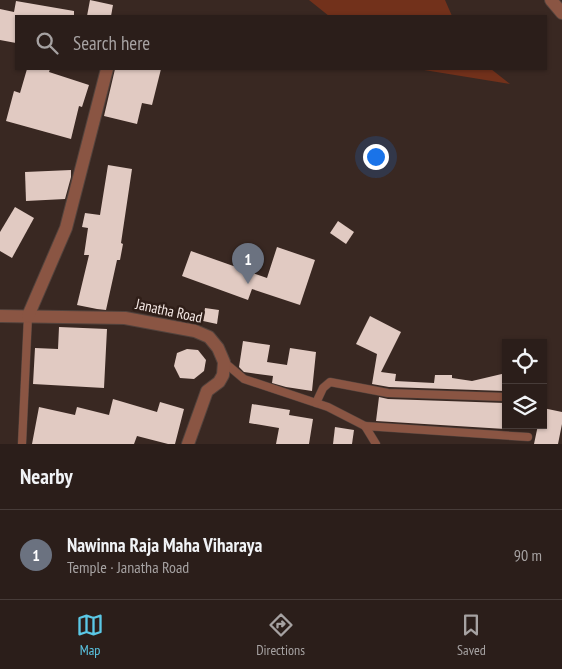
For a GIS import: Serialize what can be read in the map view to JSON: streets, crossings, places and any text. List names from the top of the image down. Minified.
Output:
{"streets":{"street":["Janatha Road"]},"page":{"search":"Search here","pins":"1","heading":"Nearby","list":[{"mark":"1","name":"Nawinna Raja Maha Viharaya","note":"Temple · Janatha Road","value":"90 m"}],"nav":["Map","Directions","Saved"]}}
